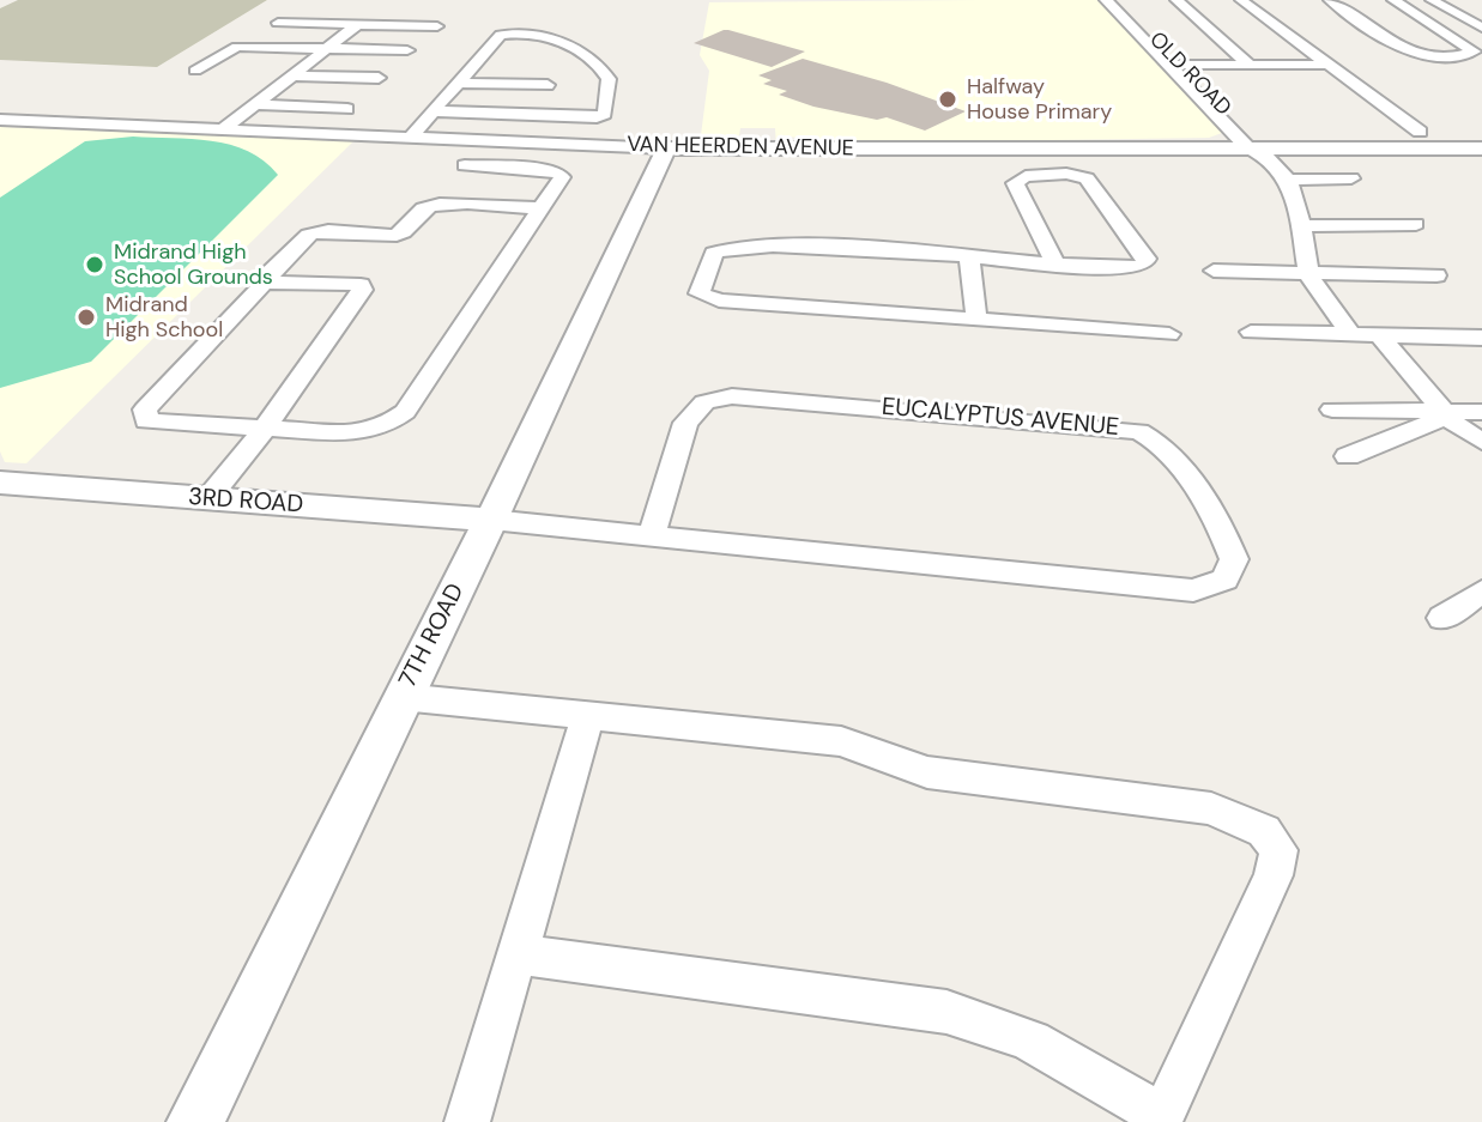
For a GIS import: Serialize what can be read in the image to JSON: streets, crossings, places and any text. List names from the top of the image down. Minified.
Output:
{"streets":{"street":["OLD ROAD","VAN HEERDEN AVENUE","EUCALYPTUS AVENUE","3RD ROAD","7TH ROAD"]},"crossings":[["OLD ROAD","VAN HEERDEN AVENUE"],["VAN HEERDEN AVENUE","7TH ROAD"],["EUCALYPTUS AVENUE","3RD ROAD"],["EUCALYPTUS AVENUE","7TH ROAD"],["3RD ROAD","7TH ROAD"]],"places":["Halfway House Primary","Midrand High School Grounds","Midrand High School"]}
